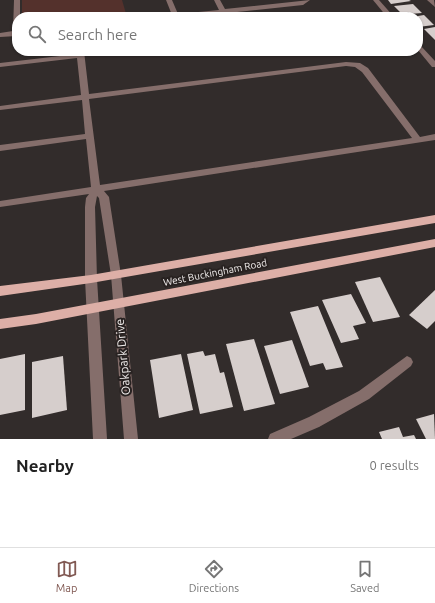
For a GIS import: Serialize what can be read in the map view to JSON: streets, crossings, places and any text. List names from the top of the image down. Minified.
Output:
{"streets":{"main road":["West Buckingham Road"],"street":["Oakpark Drive"]},"crossings":[["West Buckingham Road","Oakpark Drive"]],"page":{"search":"Search here","heading":["Nearby","0 results"],"nav":["Map","Directions","Saved"]}}
